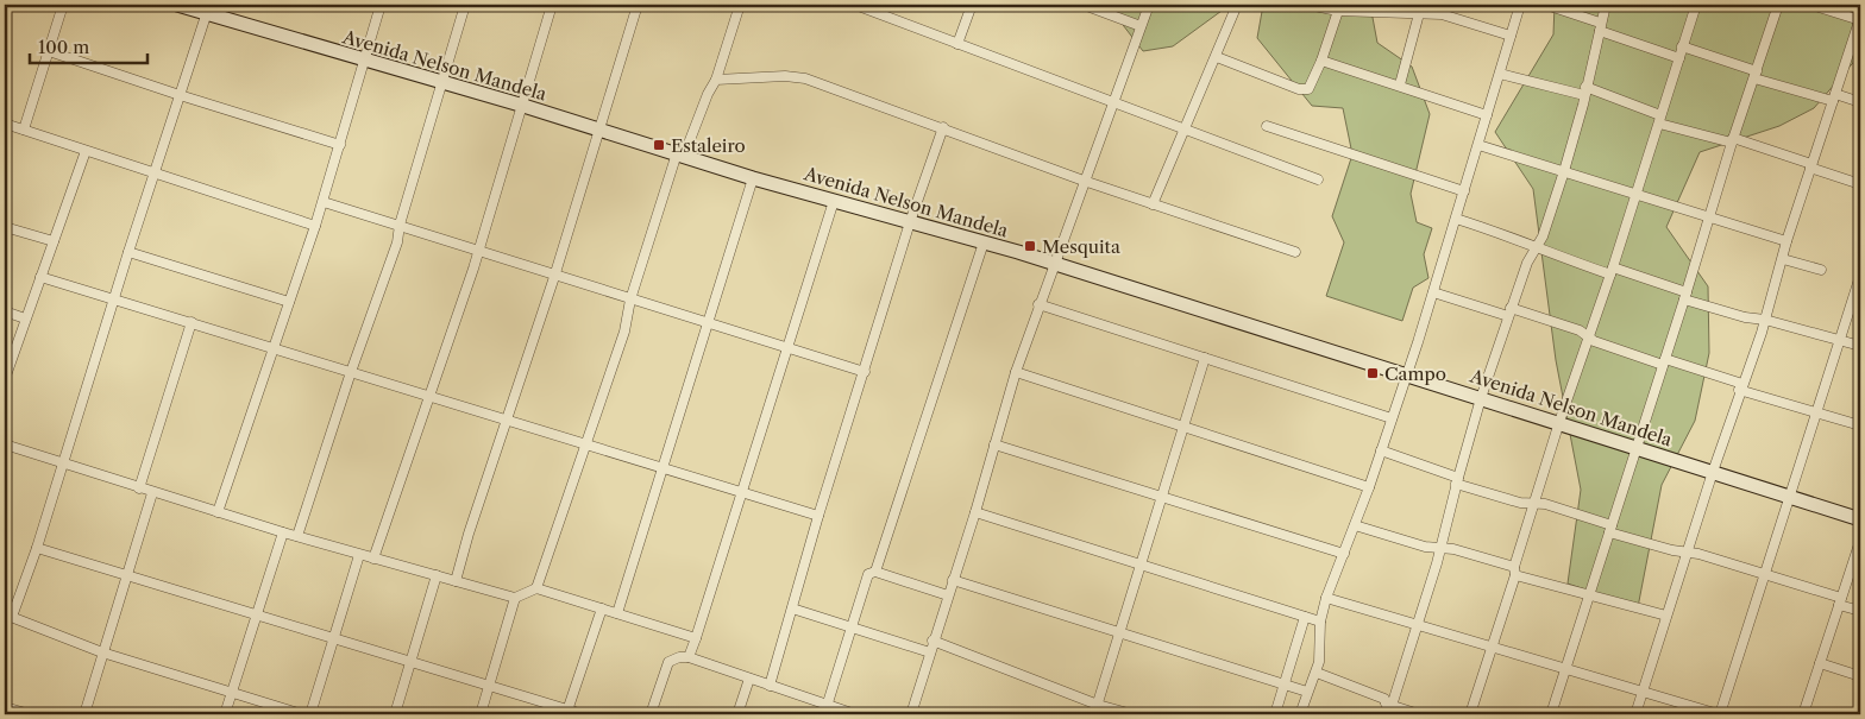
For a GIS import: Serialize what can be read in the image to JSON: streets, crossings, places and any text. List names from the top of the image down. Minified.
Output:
{"streets":{"street":["Avenida Nelson Mandela"]},"places":{"transit":["Estaleiro","Mesquita","Campo"]},"scale_bar":"100 m"}
